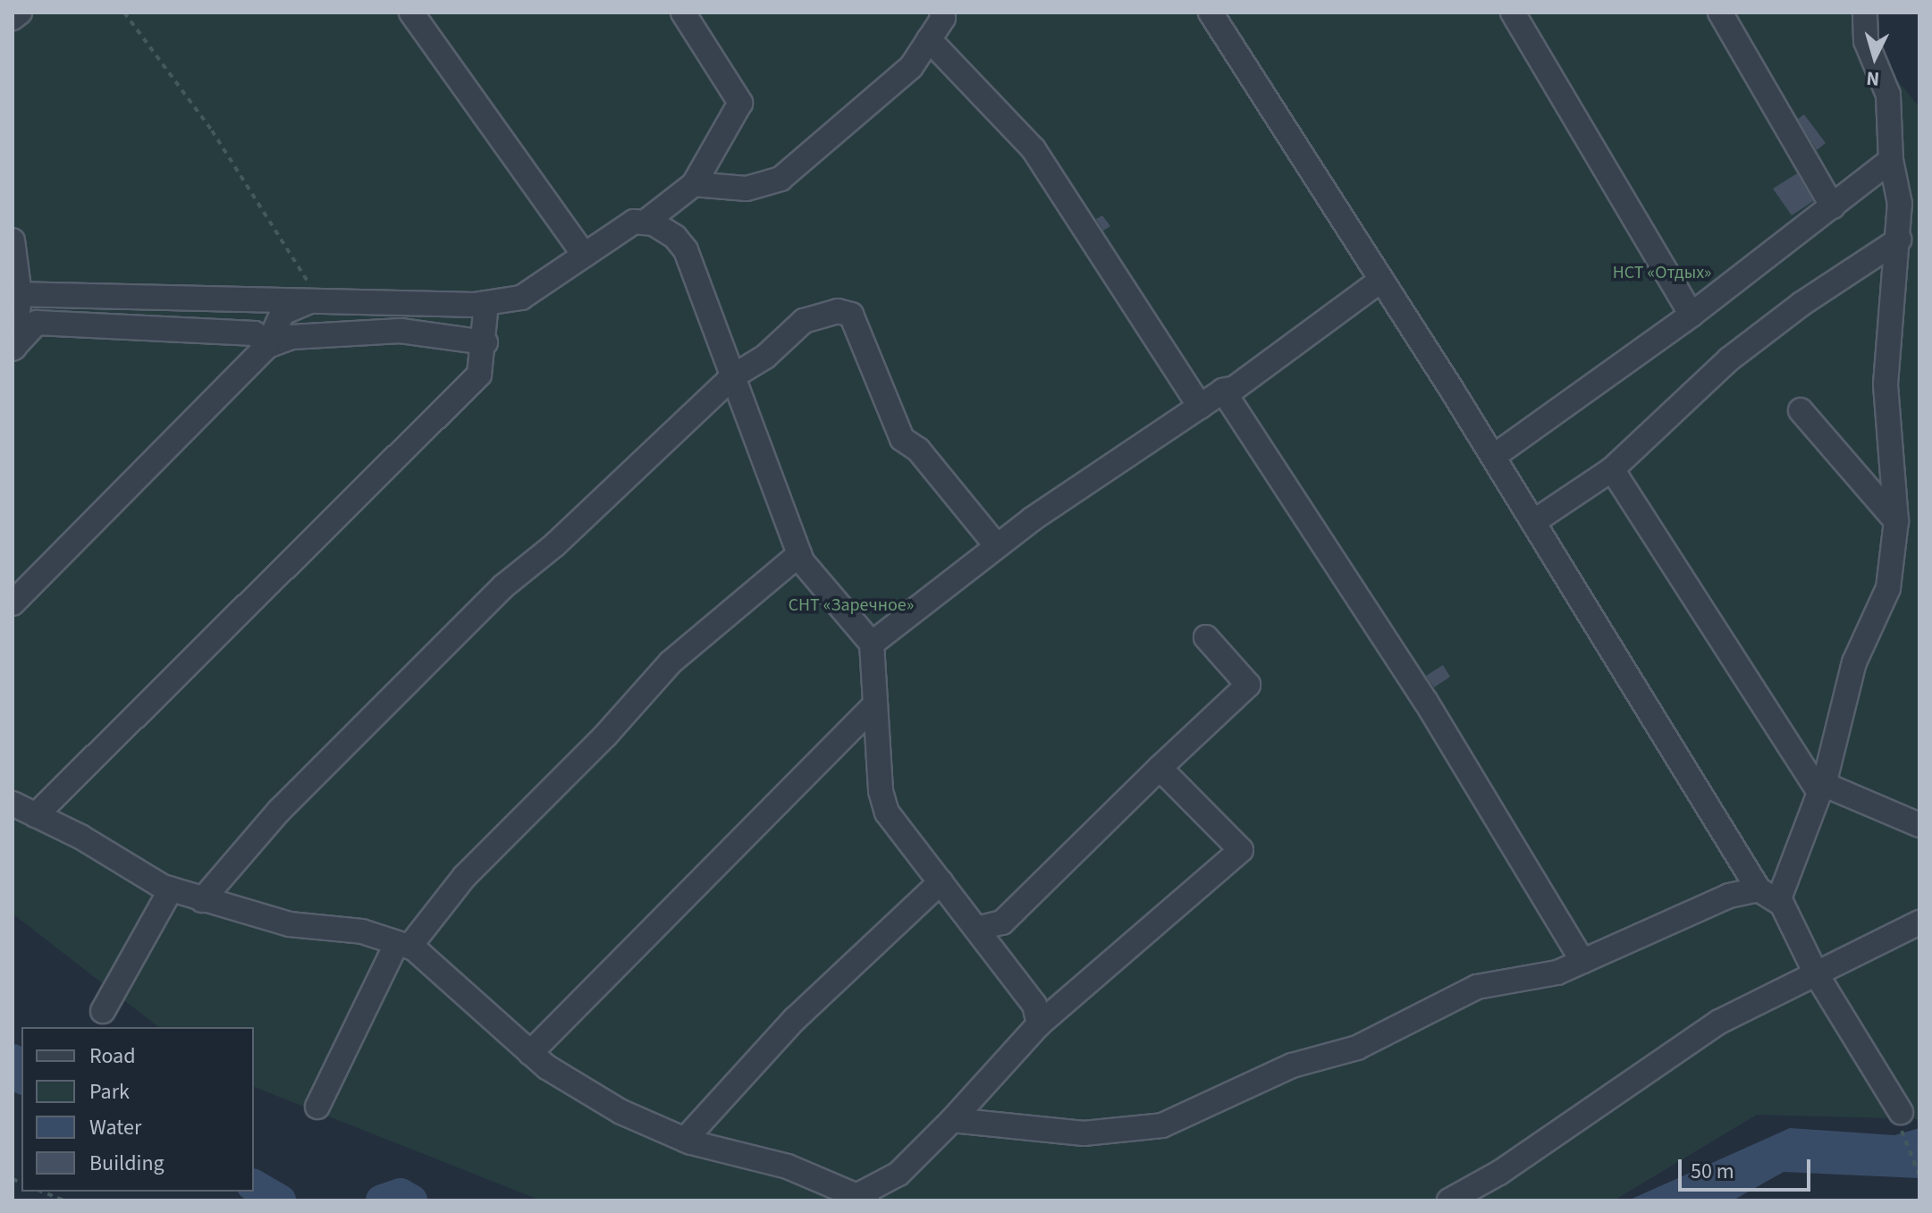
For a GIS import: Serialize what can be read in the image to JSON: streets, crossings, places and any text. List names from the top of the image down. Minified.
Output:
{"parks":["НСТ «Отдых»","СНТ «Заречное»"],"legend":["Road","Park","Water","Building"],"scale_bar":"50 m","north":"bottom"}
